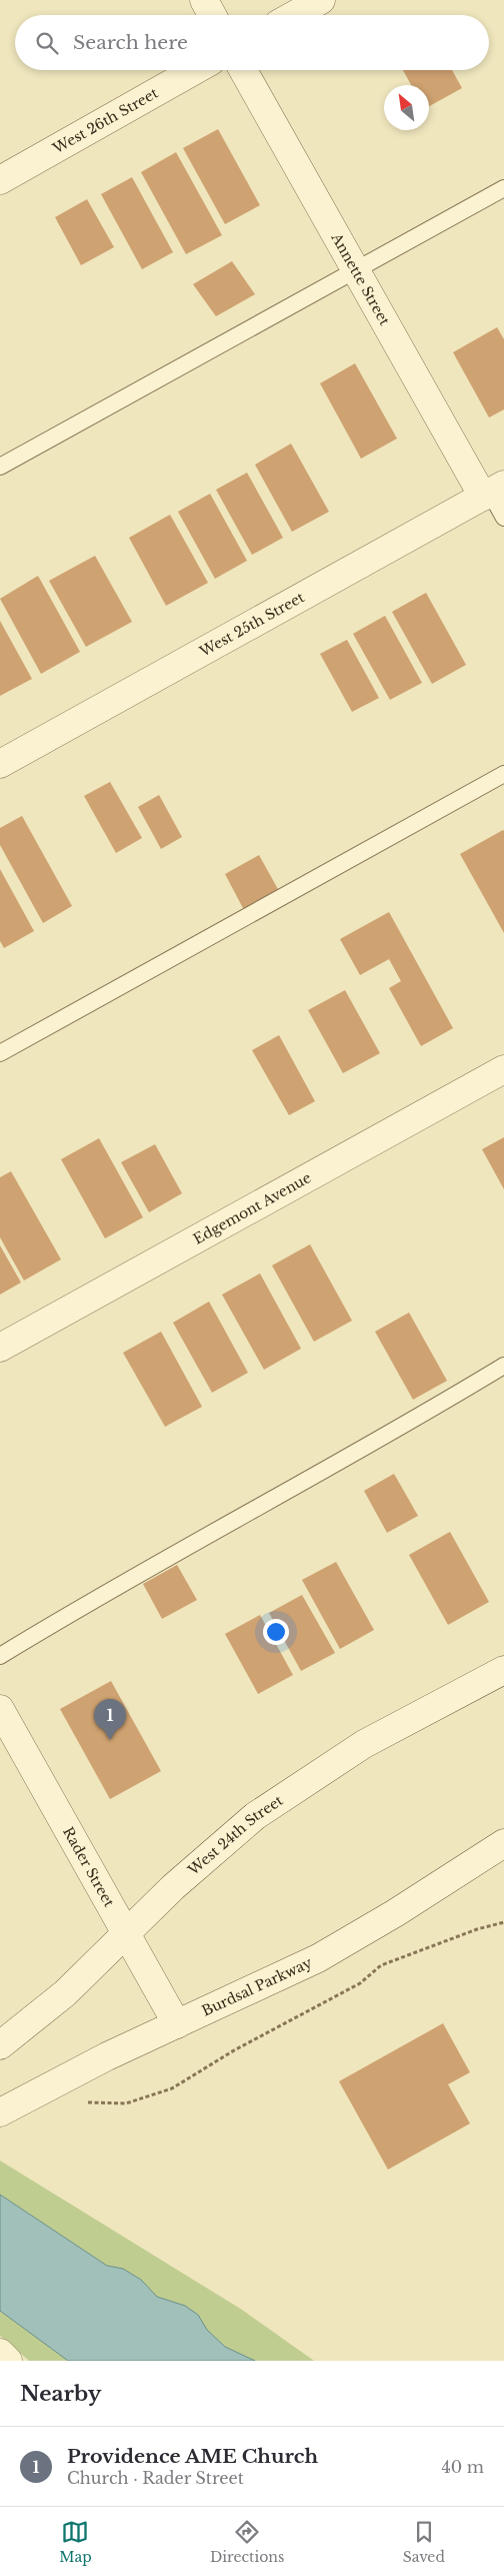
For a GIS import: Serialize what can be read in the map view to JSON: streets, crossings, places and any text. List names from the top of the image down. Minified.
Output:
{"streets":{"street":["West 26th Street","Annette Street","West 25th Street","Edgemont Avenue","West 24th Street","Rader Street","Burdsal Parkway"]},"crossings":[["Annette Street","West 25th Street"],["West 24th Street","Rader Street"],["Rader Street","Burdsal Parkway"]],"north":"top left","page":{"search":"Search here","pins":"1","heading":"Nearby","list":[{"mark":"1","name":"Providence AME Church","note":"Church · Rader Street","value":"40 m"}],"nav":["Map","Directions","Saved"]}}
